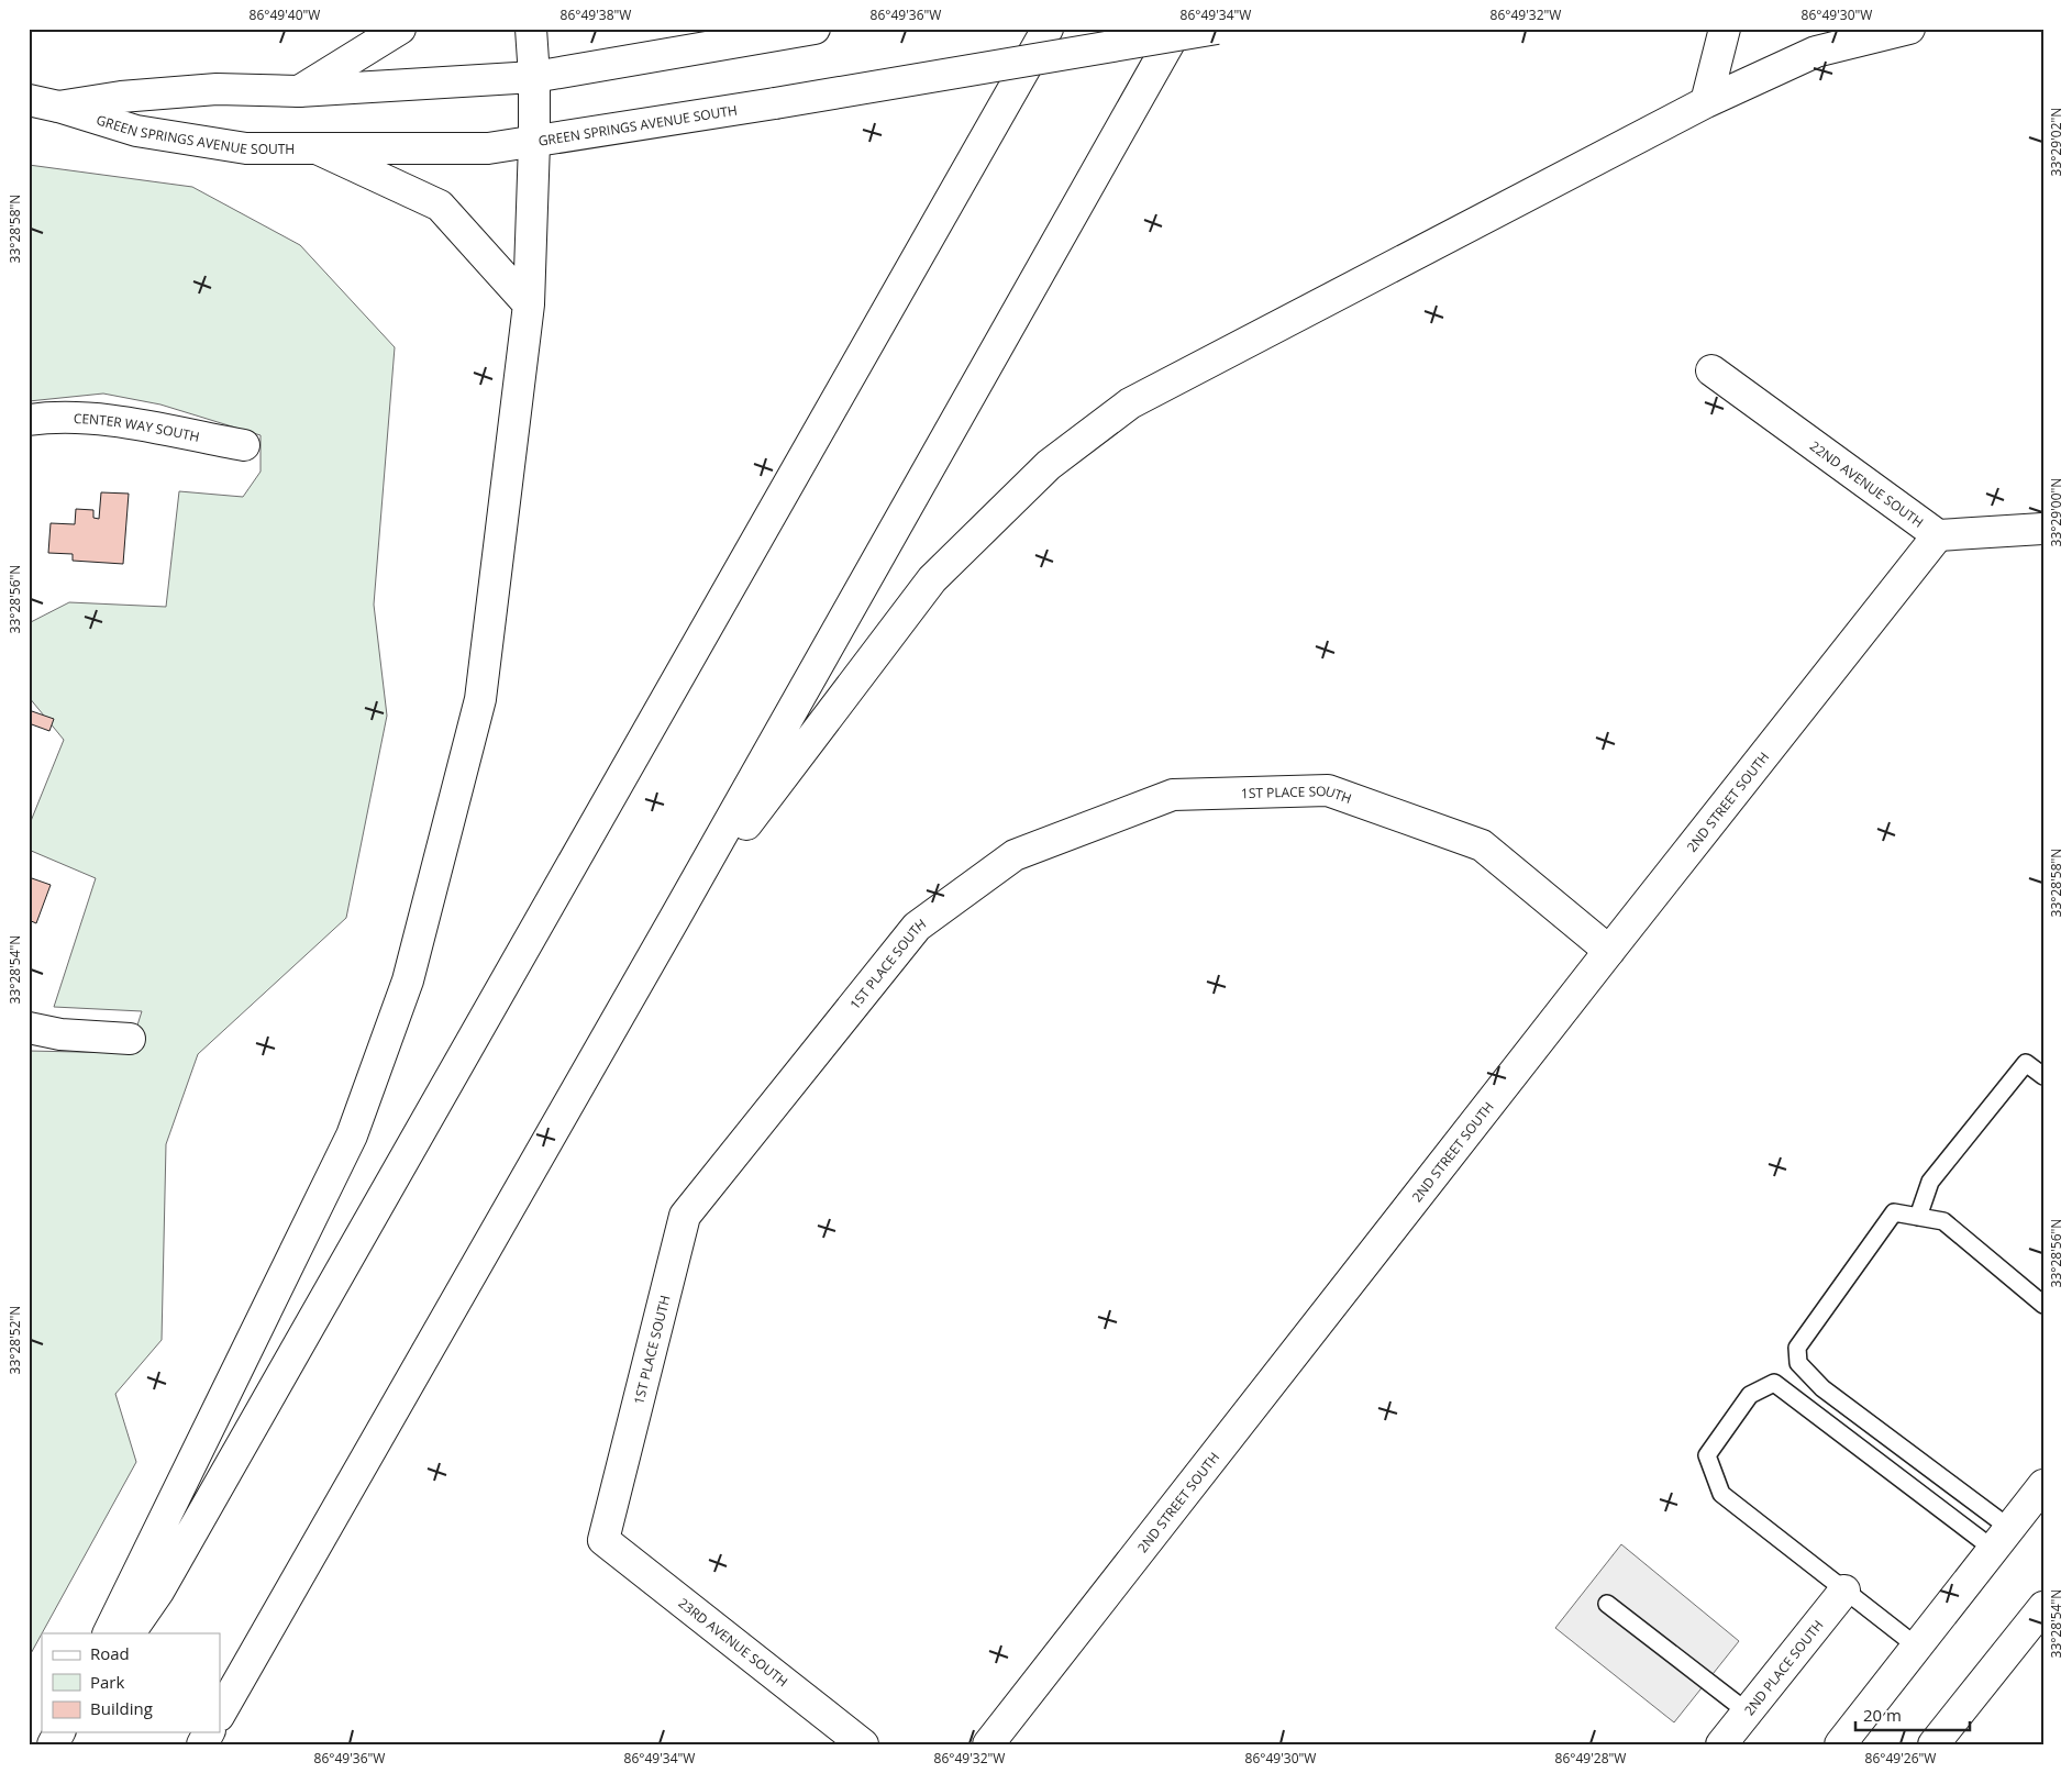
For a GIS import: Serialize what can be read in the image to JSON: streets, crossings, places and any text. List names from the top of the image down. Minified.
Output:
{"streets":{"main road":["GREEN SPRINGS AVENUE SOUTH","CENTER WAY SOUTH","22ND AVENUE SOUTH","1ST PLACE SOUTH","2ND STREET SOUTH","23RD AVENUE SOUTH","2ND PLACE SOUTH"]},"crossings":[["22ND AVENUE SOUTH","2ND STREET SOUTH"],["1ST PLACE SOUTH","2ND STREET SOUTH"],["1ST PLACE SOUTH","23RD AVENUE SOUTH"]],"legend":["Road","Park","Building"],"scale_bar":"20 m","coordinates":["86°49'40\"W","86°49'38\"W","86°49'36\"W","86°49'34\"W","86°49'32\"W","86°49'30\"W","33°29'02\"N","33°28'58\"N","33°29'00\"N","33°28'56\"N","33°28'54\"N","33°28'52\"N","86°49'28\"W","86°49'26\"W"]}
